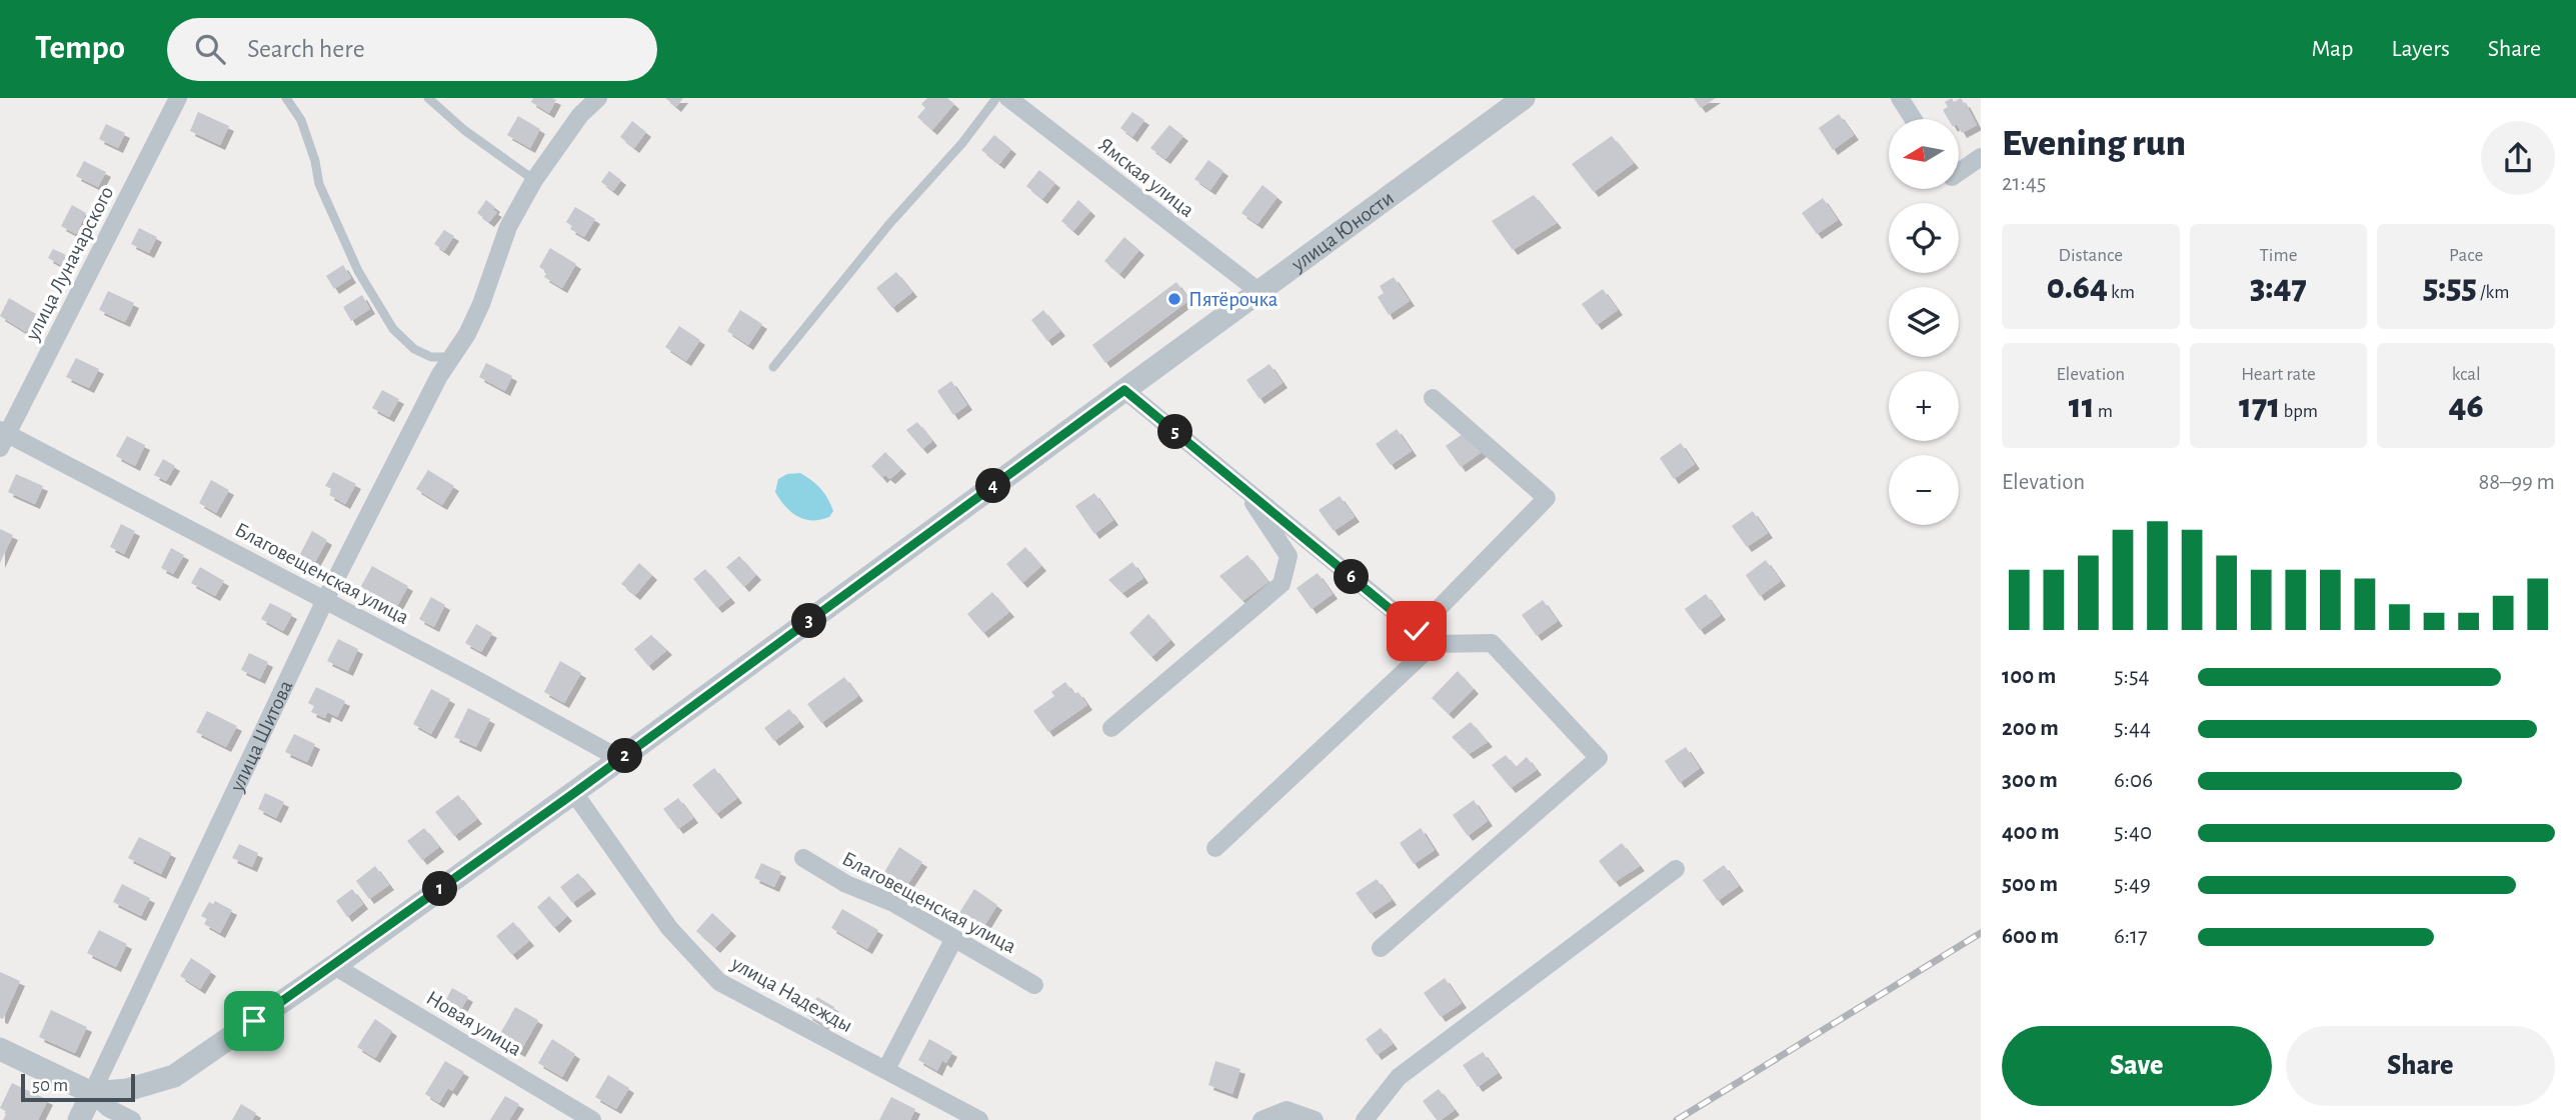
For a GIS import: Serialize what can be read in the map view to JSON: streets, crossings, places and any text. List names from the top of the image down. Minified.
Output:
{"streets":{"street":["Ямская улица","улица Юности","улица Луначарского","Благовещенская улица","улица Шитова","улица Надежды","Новая улица"]},"crossings":[["Ямская улица","улица Юности"],["улица Юности","Благовещенская улица"],["улица Юности","улица Шитова"],["улица Юности","улица Надежды"],["улица Юности","Новая улица"],["улица Луначарского","Благовещенская улица"],["Благовещенская улица","улица Шитова"]],"places":["Пятёрочка"],"scale_bar":"50 m","north":"left","page":{"header":"Tempo","search":"Search here","nav":["Map","Layers","Share"],"heading":["Evening run","21:45"],"map_buttons":["+","−"],"stats":[["Distance","0.64 km"],["Time","3:47"],["Pace","5:55 /km"],["Elevation","11 m"],["Heart rate","171 bpm"],["kcal","46"]],"pins":["5","4","6","3","2","1"],"chart":["Elevation","88–99 m"],"list":[{"name":"100 m","note":"5:54"},{"name":"200 m","note":"5:44"},{"name":"300 m","note":"6:06"},{"name":"400 m","note":"5:40"},{"name":"500 m","note":"5:49"},{"name":"600 m","note":"6:17"}],"buttons":["Save","Share"],"scale":"50 m"}}
